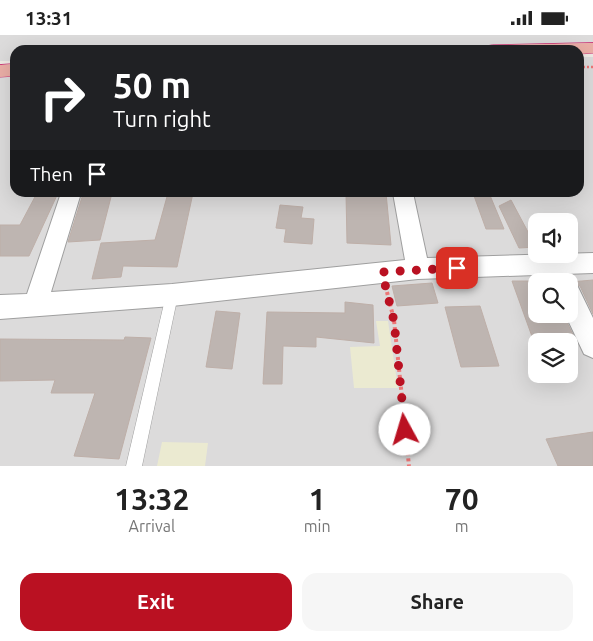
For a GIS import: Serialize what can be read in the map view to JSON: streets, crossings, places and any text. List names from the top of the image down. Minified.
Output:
{"page":{"status":"13:31","turn":["50 m","Turn right"],"then":"Then","eta":["13:32","Arrival","1","min","70","m"],"buttons":["Exit","Share"]}}
